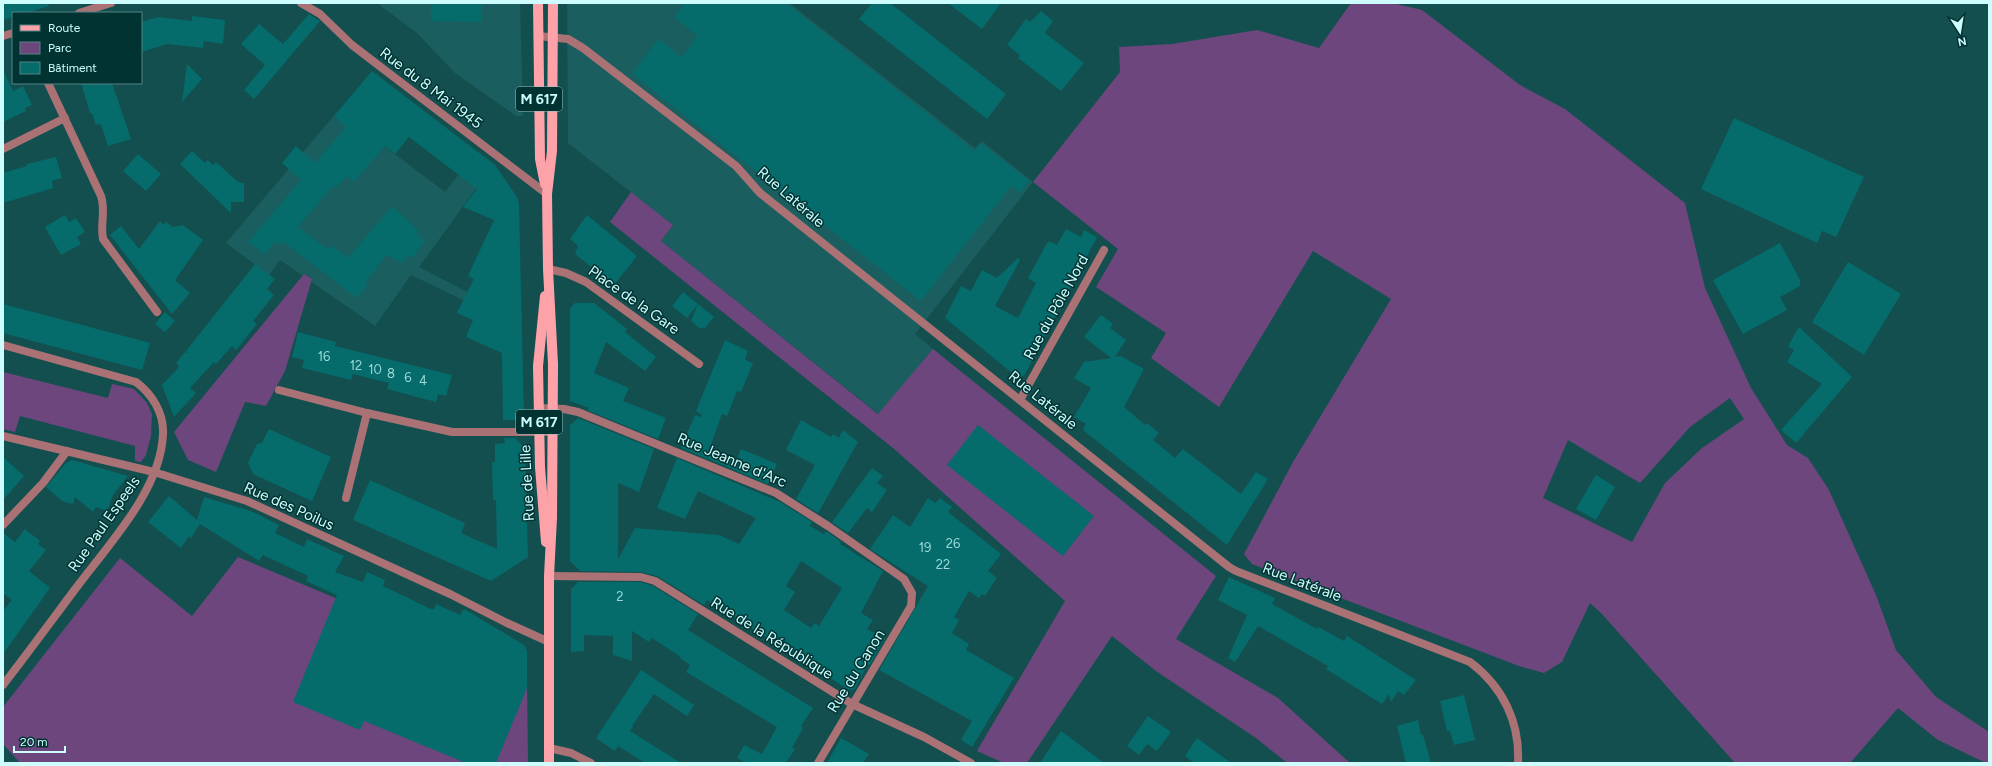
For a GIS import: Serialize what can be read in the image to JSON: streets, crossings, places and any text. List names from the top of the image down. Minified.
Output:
{"streets":{"main road":["M 617","Rue de Lille"],"street":["Rue du 8 Mai 1945","Rue Latérale","Place de la Gare","Rue du Pôle Nord","Rue Jeanne d'Arc","Rue des Poilus","Rue Paul Espeels","Rue de la République","Rue du Canon"]},"crossings":[["Rue du 8 Mai 1945","Rue de Lille"],["Rue Latérale","Rue du Pôle Nord"],["Rue Latérale","Rue de Lille"],["Place de la Gare","Rue de Lille"],["Rue Jeanne d'Arc","Rue de Lille"],["Rue Jeanne d'Arc","Rue du Canon"],["Rue de Lille","Rue des Poilus"],["Rue de Lille","Rue de la République"],["Rue des Poilus","Rue Paul Espeels"],["Rue de la République","Rue du Canon"]],"house_numbers":["16","12","10","8","6","4","26","19","22","2"],"legend":["Route","Parc","Bâtiment"],"scale_bar":"20 m","north":"bottom"}
